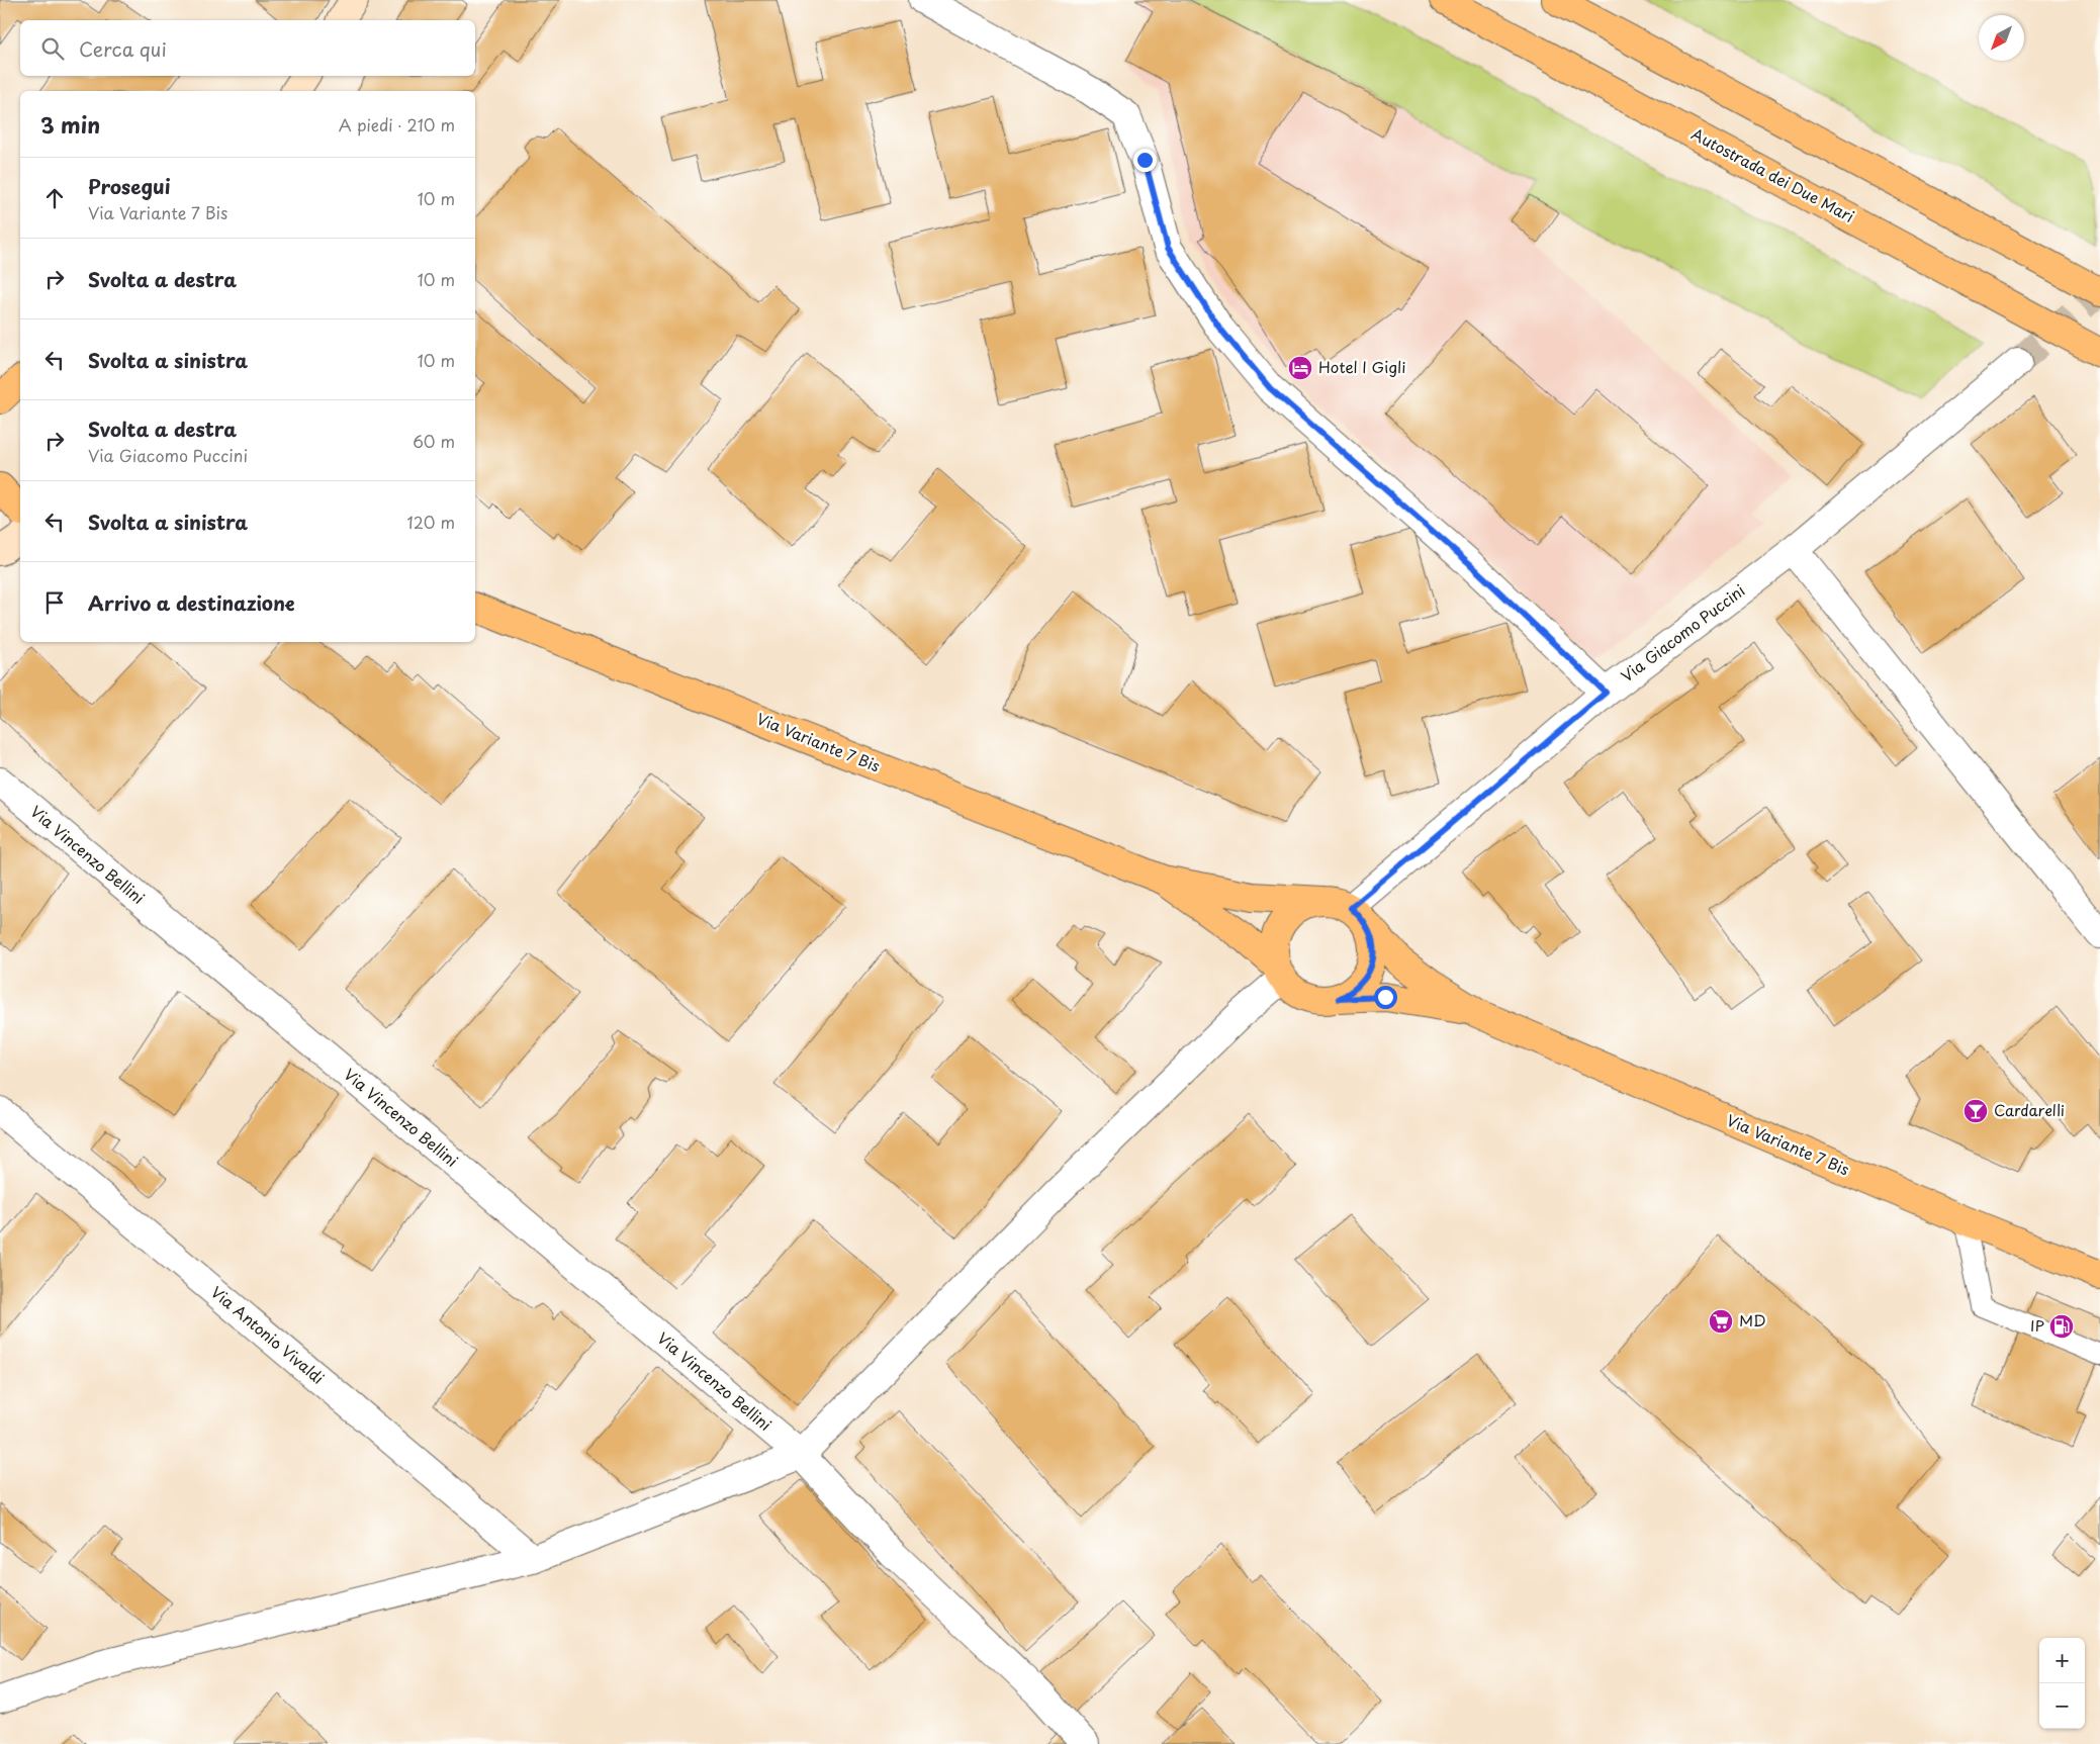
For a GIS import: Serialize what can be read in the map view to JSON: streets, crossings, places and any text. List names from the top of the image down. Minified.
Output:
{"streets":{"main road":["Autostrada dei Due Mari","Via Variante 7 Bis"],"street":["Via Giacomo Puccini","Via Vincenzo Bellini","Via Antonio Vivaldi"]},"crossings":[["Via Giacomo Puccini","Via Variante 7 Bis"]],"places":{"hotel":["Hotel I Gigli"],"bar":["Cardarelli"],"supermarket":["MD"],"fuel station":["IP"]},"north":"bottom left","page":{"search":"Cerca qui","heading":["3 min","A piedi · 210 m"],"list":[["Prosegui","Via Variante 7 Bis","10 m"],["Svolta a destra","10 m"],["Svolta a sinistra","10 m"],["Svolta a destra","Via Giacomo Puccini","60 m"],["Svolta a sinistra","120 m"],"Arrivo a destinazione"],"map_buttons":["+","−"]}}
